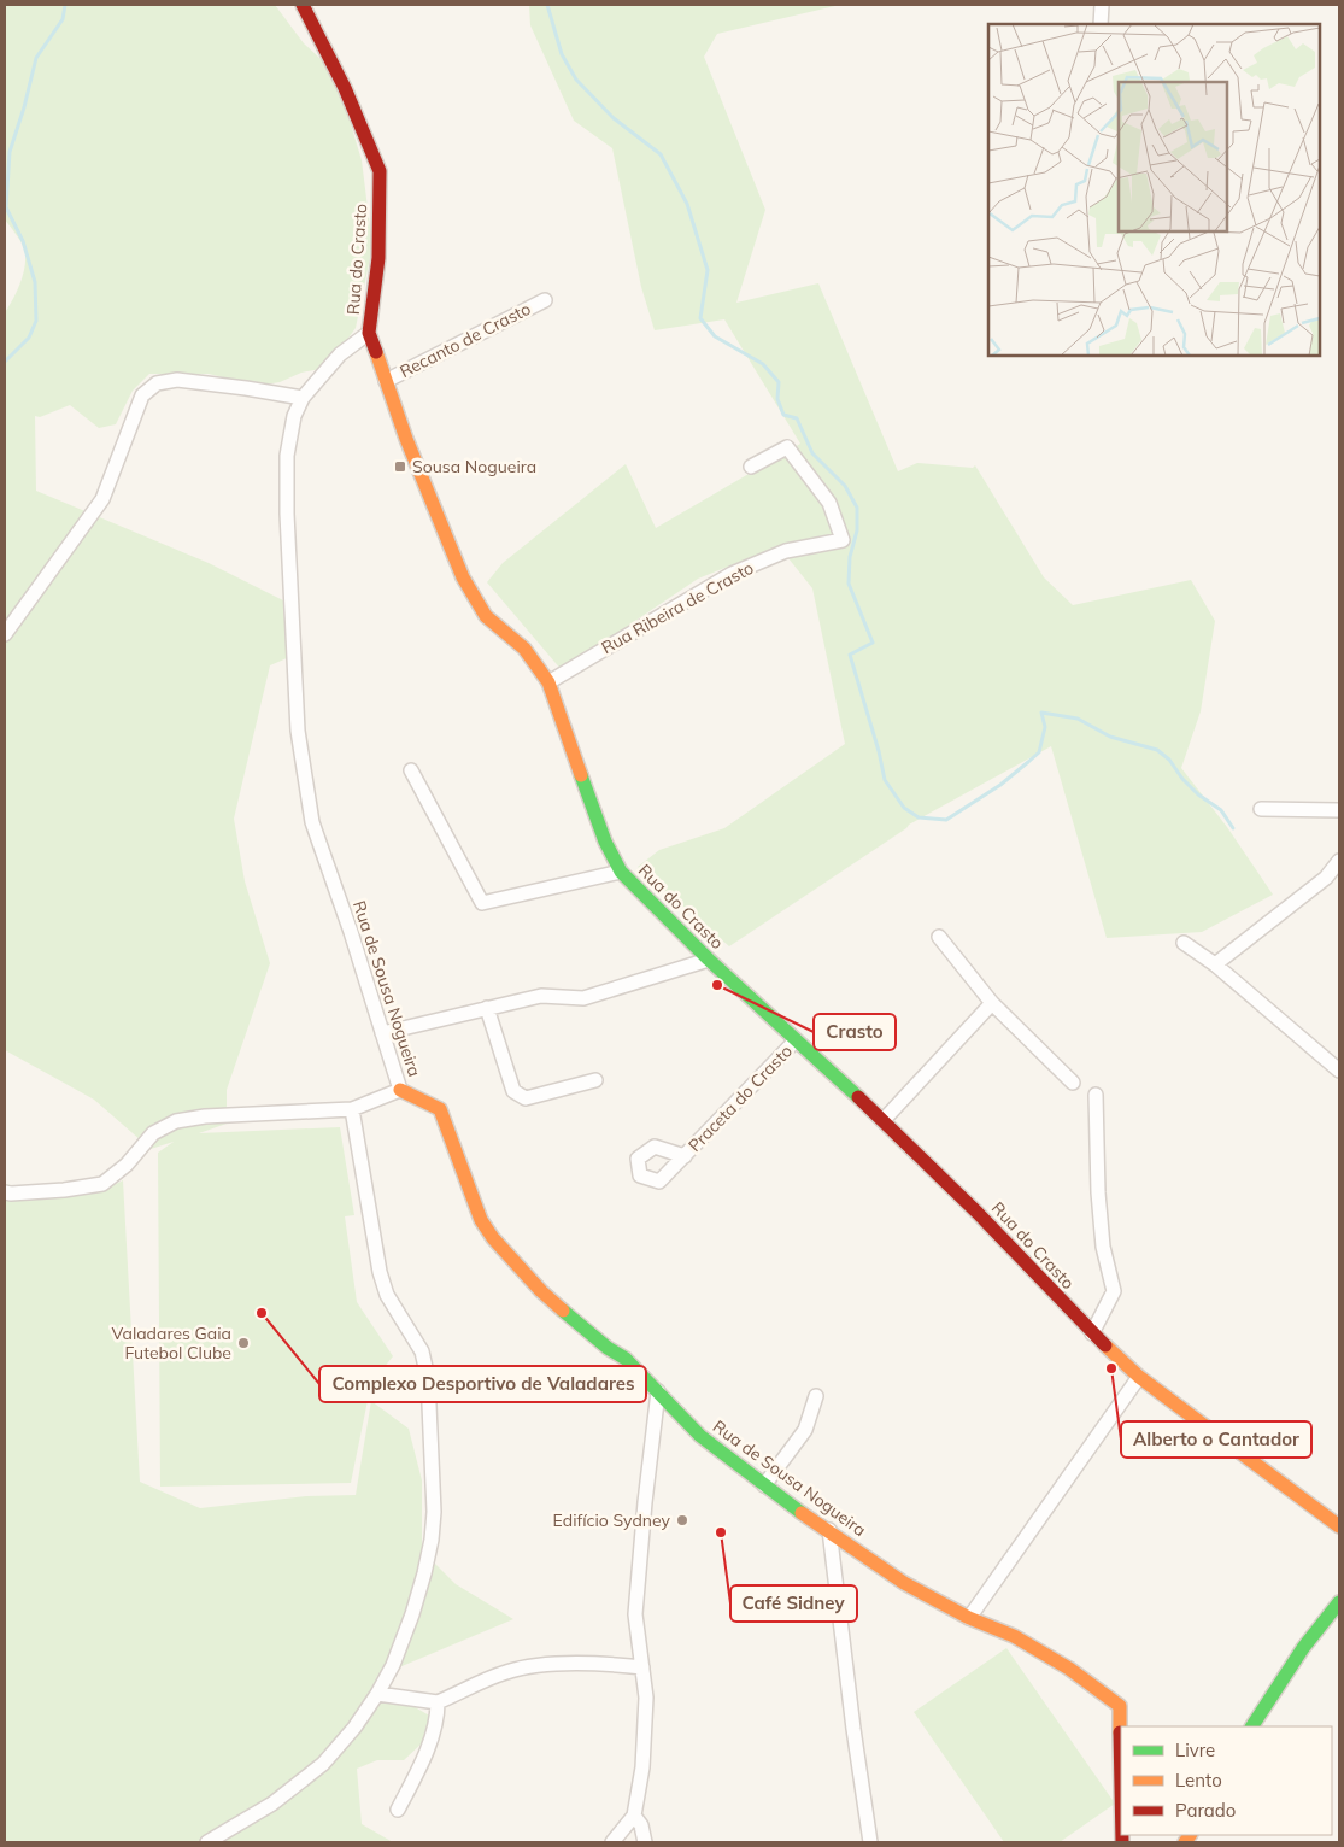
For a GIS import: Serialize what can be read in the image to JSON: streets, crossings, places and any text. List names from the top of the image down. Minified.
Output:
{"streets":{"street":["Rua do Crasto","Recanto de Crasto","Rua Ribeira de Crasto","Rua de Sousa Nogueira","Praceta do Crasto"]},"crossings":[["Rua do Crasto","Recanto de Crasto"],["Rua do Crasto","Rua Ribeira de Crasto"],["Rua do Crasto","Rua de Sousa Nogueira"],["Rua do Crasto","Praceta do Crasto"]],"places":{"transit":["Sousa Nogueira"],"other":["Crasto","Complexo Desportivo de Valadares","Valadares Gaia Futebol Clube","Alberto o Cantador","Edifício Sydney","Café Sidney"]},"legend":["Livre","Lento","Parado"]}
